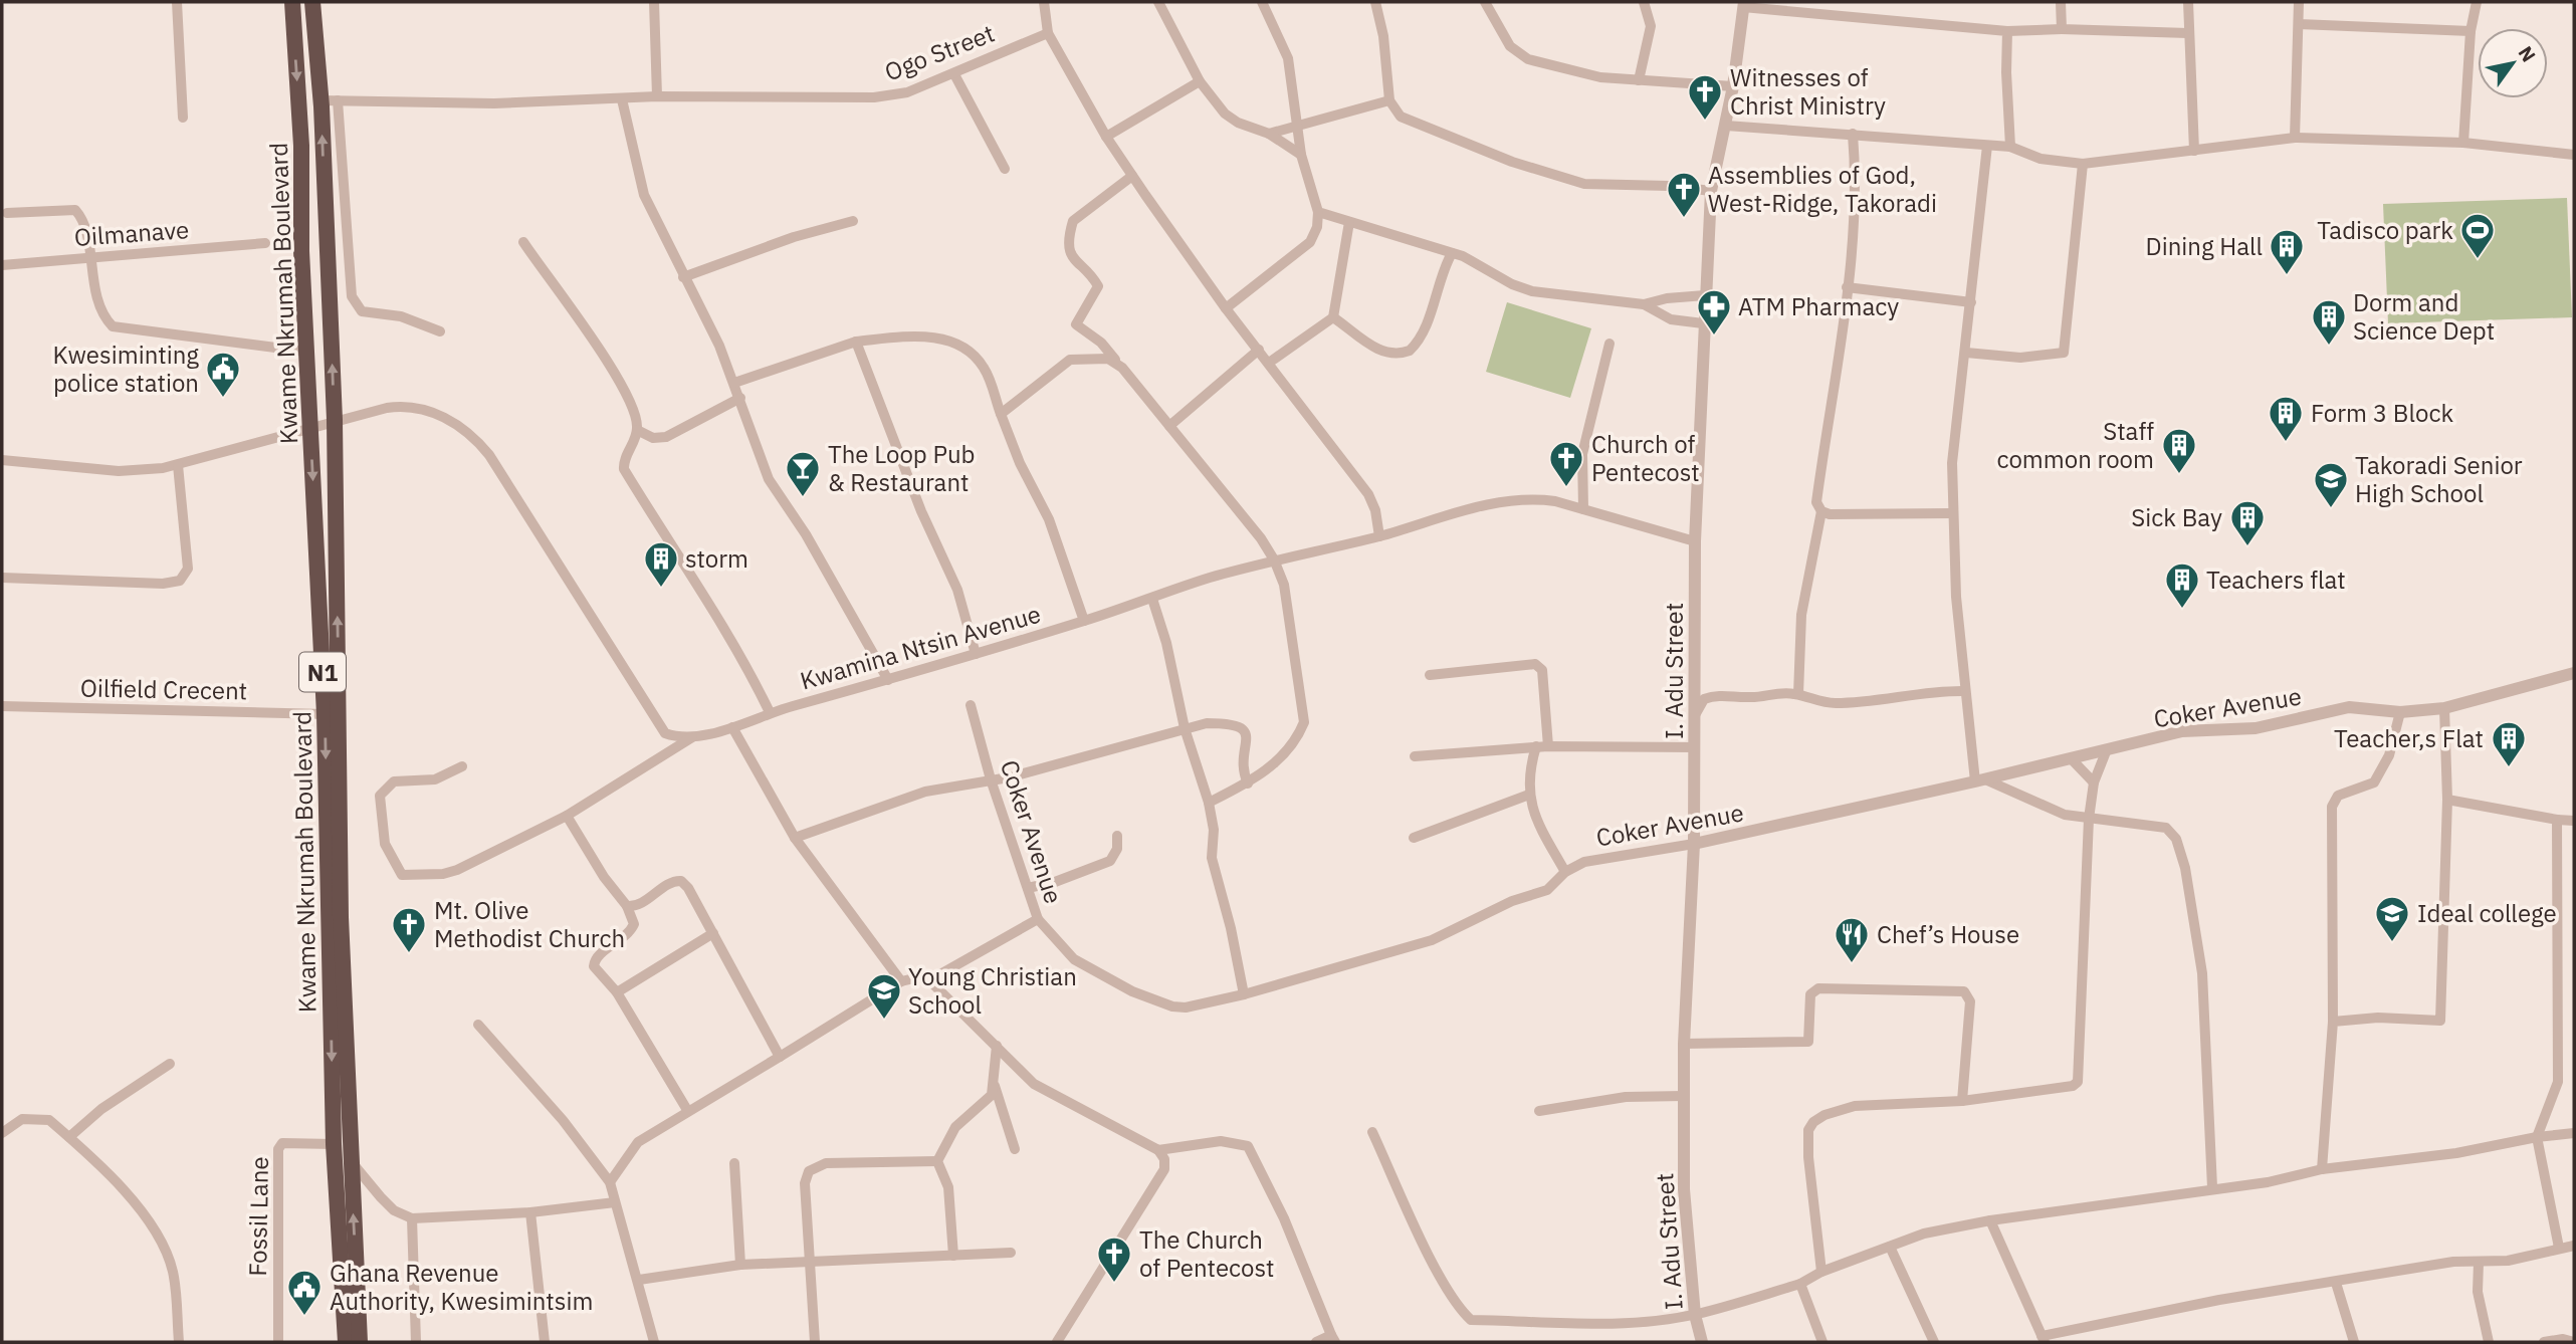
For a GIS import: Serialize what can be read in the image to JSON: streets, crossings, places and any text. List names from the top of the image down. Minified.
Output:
{"streets":{"highway":["Kwame Nkrumah Boulevard","N1"],"street":["Ogo Street","Oilmanave","Kwamina Ntsin Avenue","I. Adu Street","Oilfield Crecent","Coker Avenue","Fossil Lane"]},"crossings":[["Ogo Street","Kwame Nkrumah Boulevard"],["Kwame Nkrumah Boulevard","Kwamina Ntsin Avenue"],["Kwame Nkrumah Boulevard","Oilfield Crecent"],["Kwame Nkrumah Boulevard","Fossil Lane"],["Kwamina Ntsin Avenue","I. Adu Street"],["I. Adu Street","Coker Avenue"]],"places":{"church":["Witnesses of Christ Ministry","Assemblies of God, West-Ridge, Takoradi","Church of Pentecost","Mt. Olive Methodist Church","The Church of Pentecost"],"sports":["Tadisco park"],"building":["Dining Hall","Dorm and Science Dept","Form 3 Block","Staff common room","Sick Bay","storm","Teachers flat","Teacher,s Flat"],"pharmacy":["ATM Pharmacy"],"public building":["Kwesiminting police station","Ghana Revenue Authority, Kwesimintsim"],"bar":["The Loop Pub & Restaurant"],"school or university":["Takoradi Senior High School","Ideal college","Young Christian School"],"restaurant":["Chef’s House"]},"north":"top right"}
